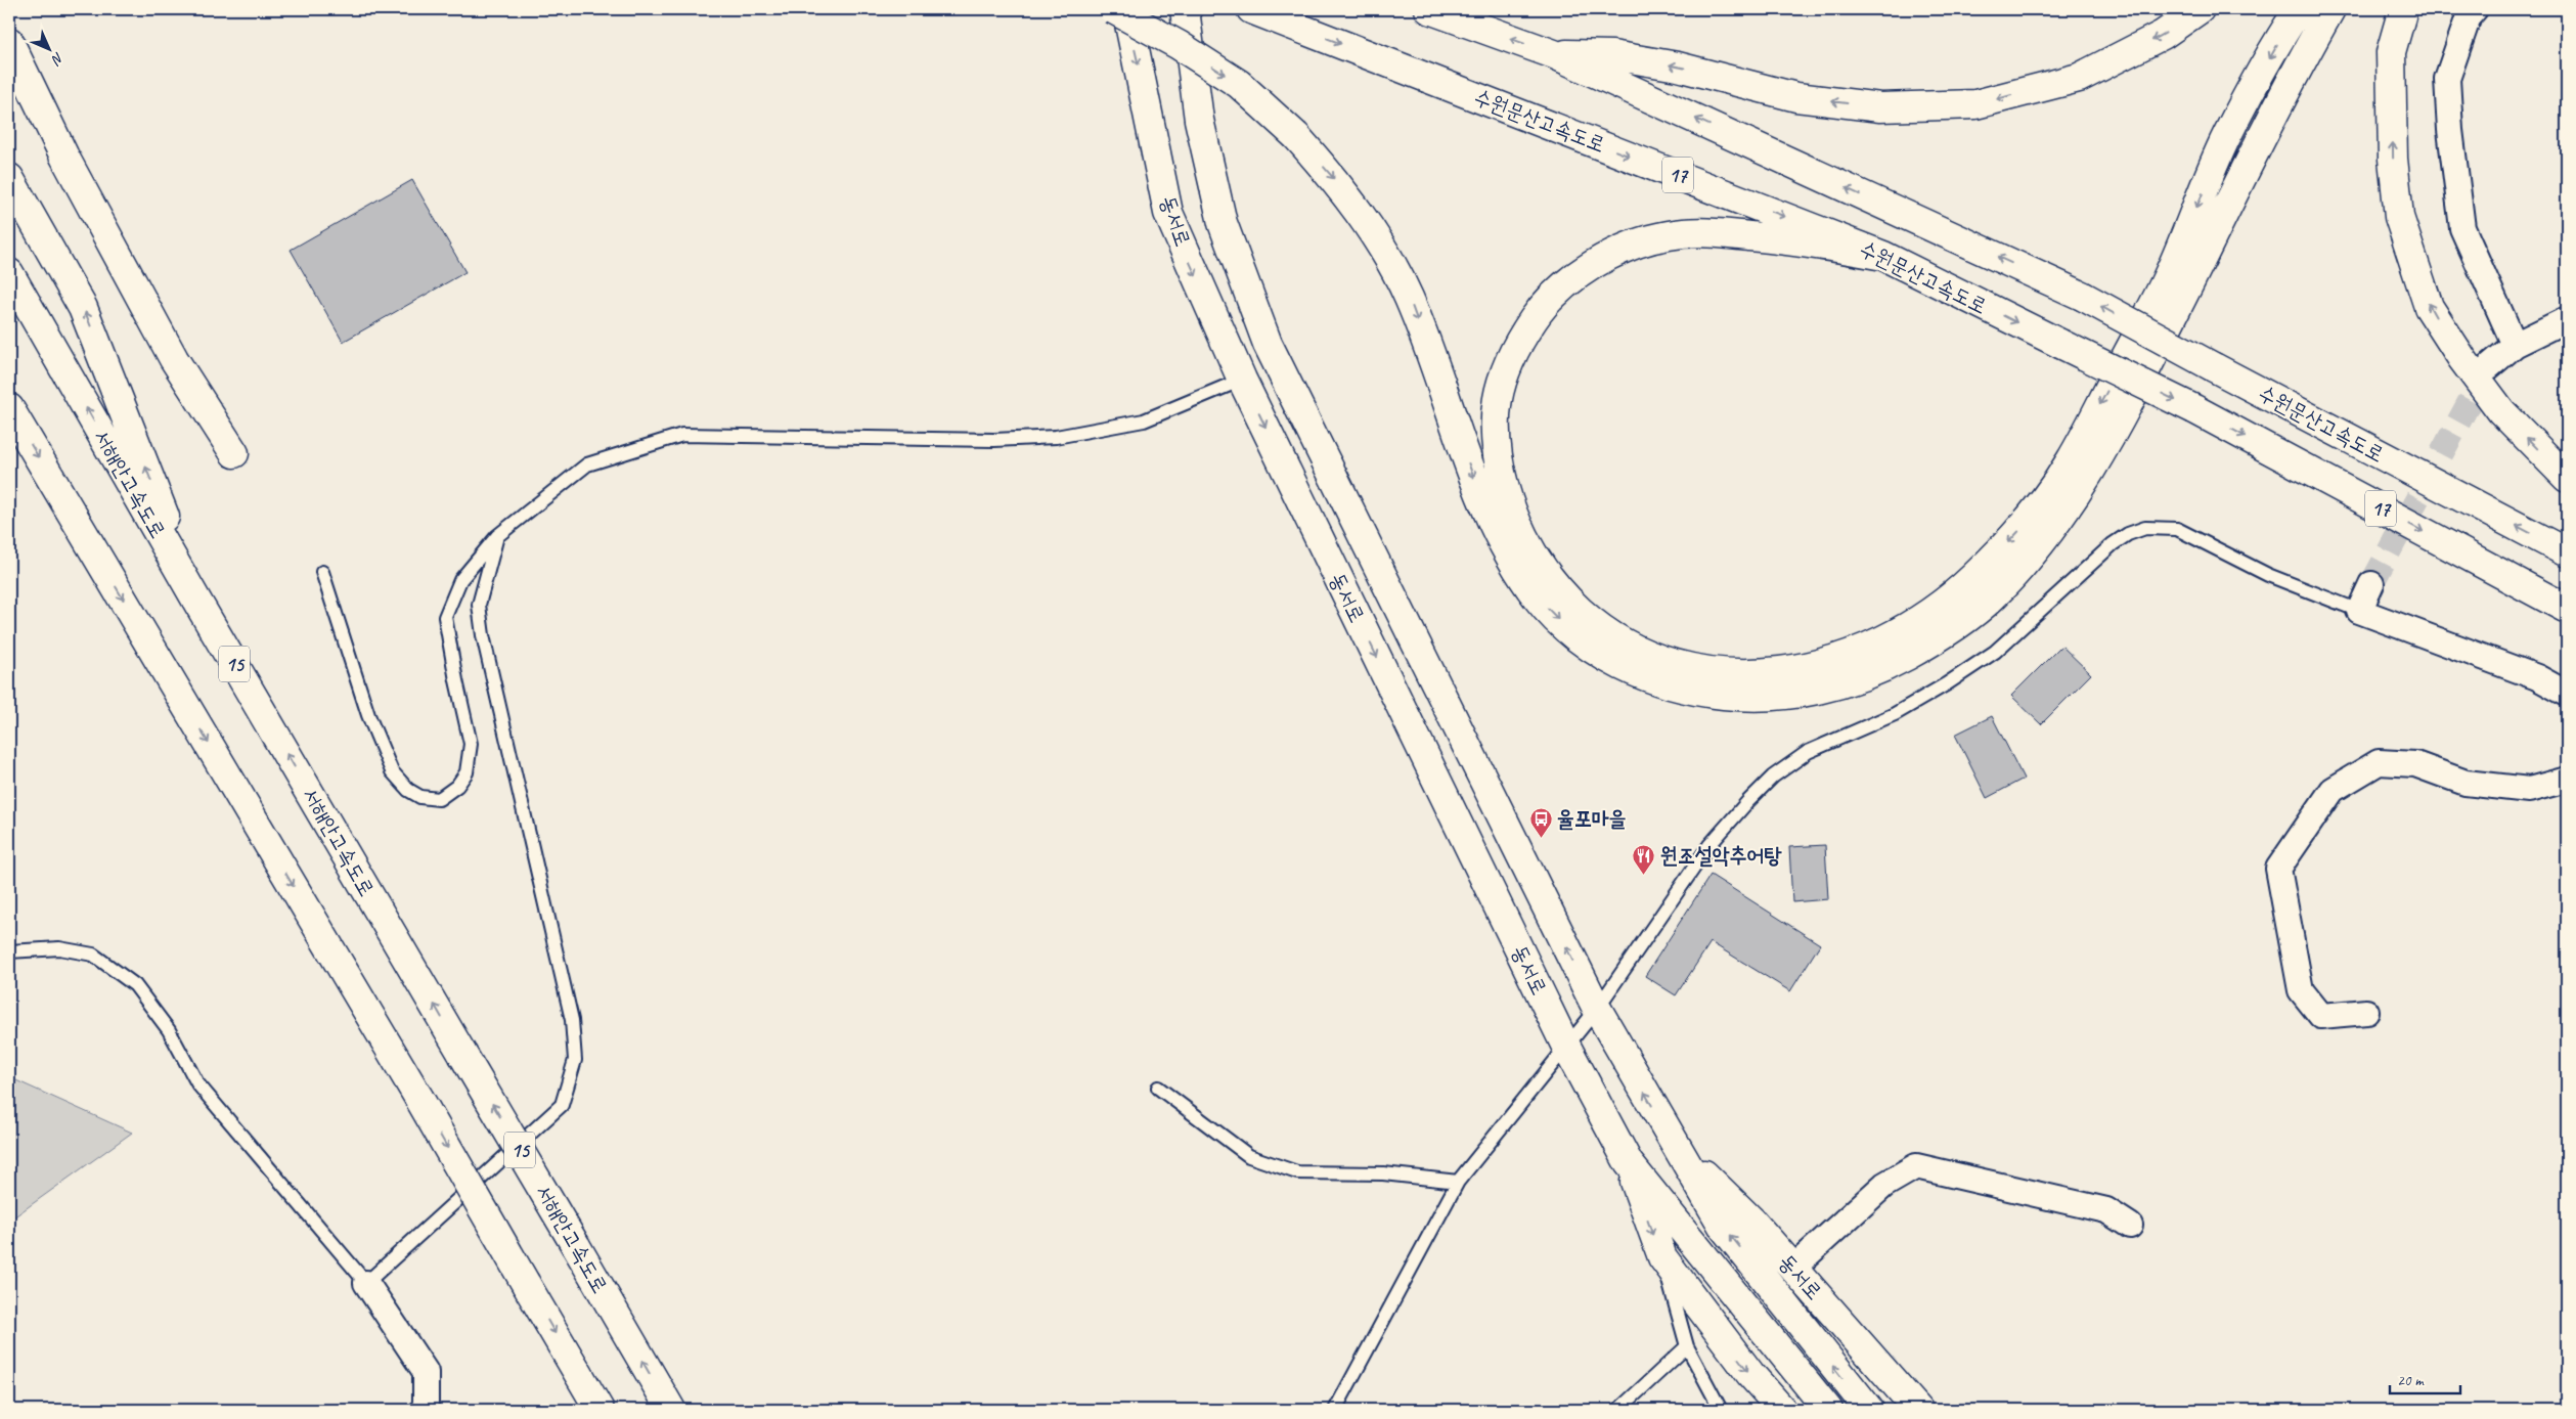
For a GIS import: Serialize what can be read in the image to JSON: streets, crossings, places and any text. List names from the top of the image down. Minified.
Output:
{"streets":{"main road":["수원문산고속도로","17","동서로","서해안고속도로","15"]},"places":{"bus stop":["율포마을"],"restaurant":["원조설악추어탕"]},"scale_bar":"20 m","north":"bottom right"}
